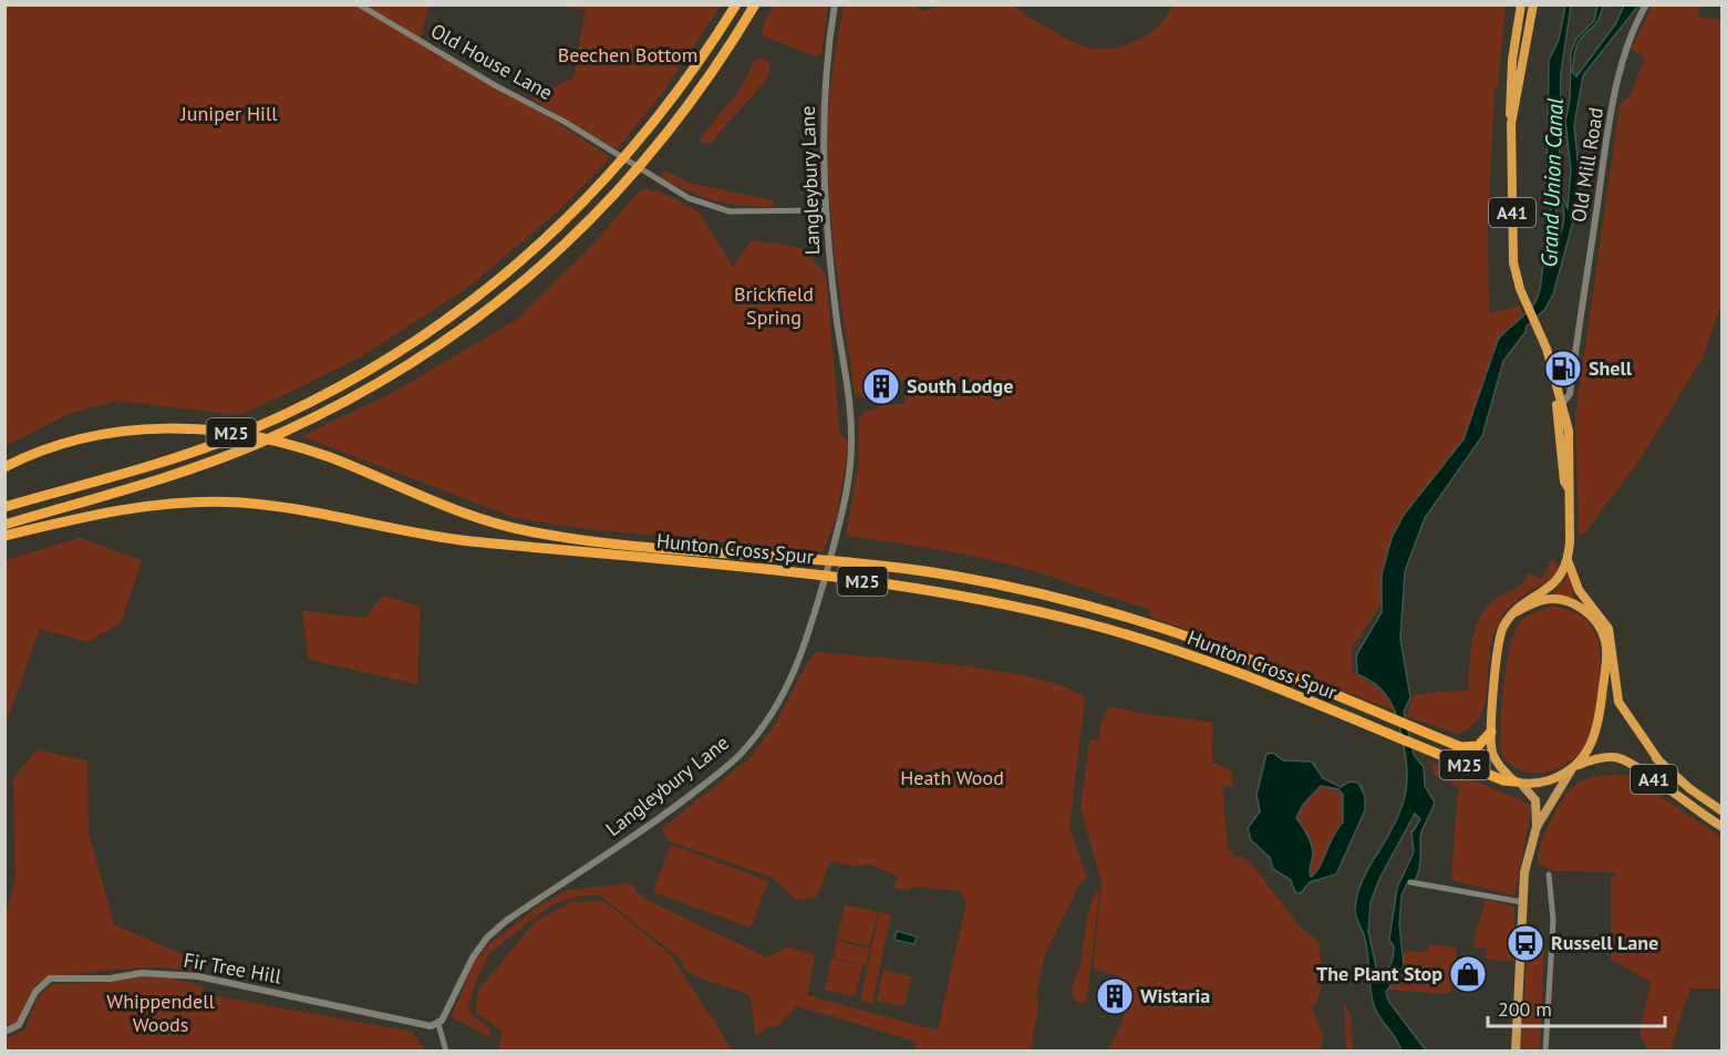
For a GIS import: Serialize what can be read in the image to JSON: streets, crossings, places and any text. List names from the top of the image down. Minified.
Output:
{"streets":{"highway":["A41","M25","Hunton Cross Spur"],"street":["Old House Lane","Old Mill Road","Langleybury Lane","Fir Tree Hill"]},"crossings":[["Old House Lane","Langleybury Lane"],["Old Mill Road","A41"],["Langleybury Lane","Fir Tree Hill"],["A41","Hunton Cross Spur"]],"water":["Grand Union Canal"],"parks":["Beechen Bottom","Juniper Hill","Brickfield Spring","Heath Wood","Whippendell Woods"],"places":{"fuel station":["Shell"],"building":["South Lodge","Wistaria"],"bus stop":["Russell Lane"],"shop":["The Plant Stop"]},"scale_bar":"200 m"}
